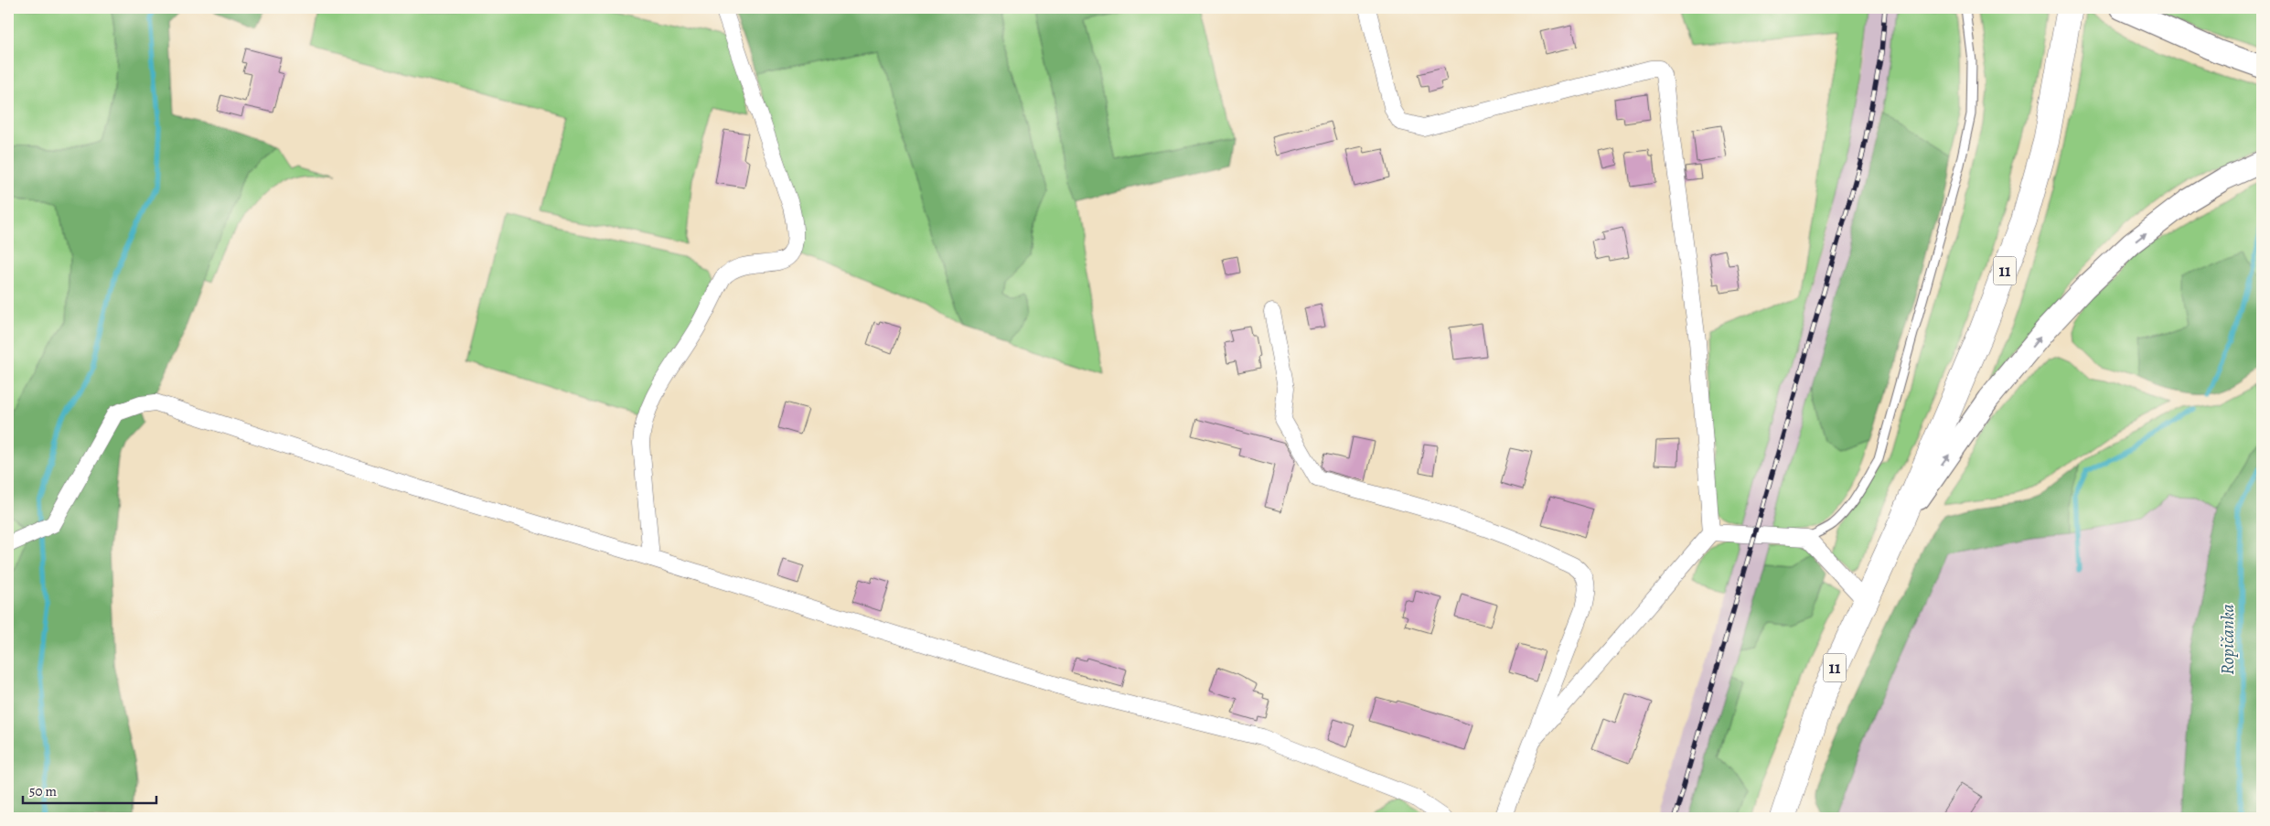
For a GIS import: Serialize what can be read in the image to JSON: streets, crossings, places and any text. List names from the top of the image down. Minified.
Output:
{"streets":{"main road":["11"]},"water":["Ropičanka"],"scale_bar":"50 m"}
